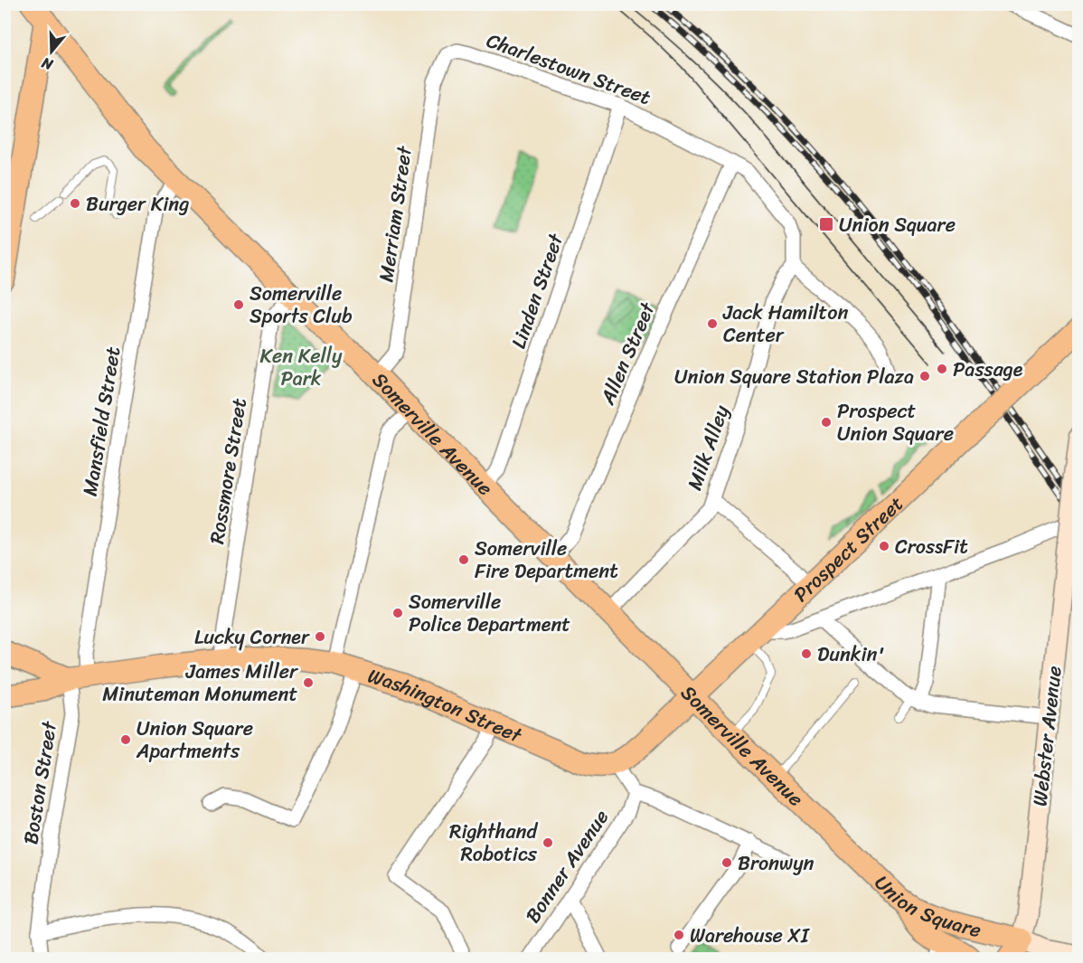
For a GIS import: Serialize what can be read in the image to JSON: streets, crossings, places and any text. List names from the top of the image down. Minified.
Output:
{"streets":{"main road":["Somerville Avenue","Prospect Street","Washington Street","Webster Avenue","Union Square"],"street":["Charlestown Street","Merriam Street","Linden Street","Allen Street","Mansfield Street","Milk Alley","Rossmore Street","Boston Street","Bonner Avenue"]},"crossings":[["Charlestown Street","Merriam Street"],["Charlestown Street","Linden Street"],["Charlestown Street","Allen Street"],["Charlestown Street","Milk Alley"],["Merriam Street","Somerville Avenue"],["Linden Street","Somerville Avenue"],["Allen Street","Somerville Avenue"],["Mansfield Street","Somerville Avenue"],["Mansfield Street","Washington Street"],["Mansfield Street","Boston Street"],["Somerville Avenue","Milk Alley"],["Somerville Avenue","Rossmore Street"],["Somerville Avenue","Prospect Street"],["Somerville Avenue","Union Square"],["Rossmore Street","Washington Street"],["Prospect Street","Washington Street"],["Washington Street","Boston Street"],["Webster Avenue","Union Square"]],"parks":["Ken Kelly Park"],"places":{"other":["Burger King","Somerville Sports Club","Jack Hamilton Center","Passage","Union Square Station Plaza","Prospect Union Square","CrossFit","Somerville Fire Department","Somerville Police Department","Lucky Corner","Dunkin'","James Miller Minuteman Monument","Union Square Apartments","Righthand Robotics","Bronwyn","Warehouse XI"],"transit":["Union Square"]},"north":"bottom"}
